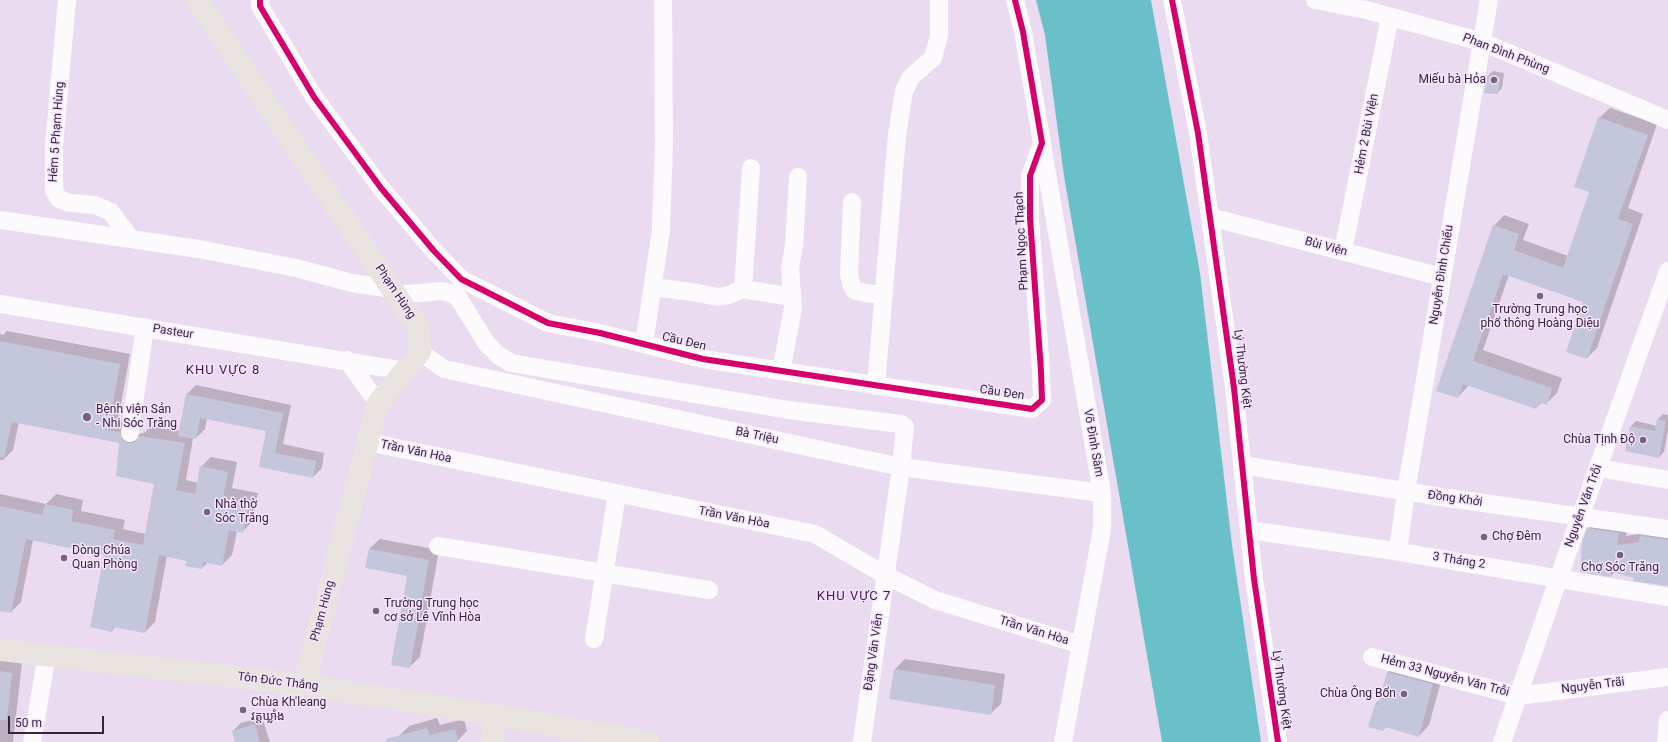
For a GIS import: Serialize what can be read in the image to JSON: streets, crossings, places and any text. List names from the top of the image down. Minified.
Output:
{"streets":{"main road":["Phạm Hùng","Tôn Đức Thắng"],"street":["Phan Đình Phùng","Hẻm 5 Phạm Hùng","Hẻm 2 Bùi Viện","Phạm Ngọc Thạch","Bùi Viện","Nguyễn Đình Chiểu","Pasteur","Cầu Đen","Lý Thường Kiệt","Bà Triệu","Võ Đình Sâm","Trần Văn Hòa","Đồng Khởi","Nguyễn Văn Trỗi","3 Tháng 2","Đặng Văn Viễn","Hẻm 33 Nguyễn Văn Trỗi","Nguyễn Trãi"]},"crossings":[["Phan Đình Phùng","Hẻm 2 Bùi Viện"],["Phan Đình Phùng","Nguyễn Đình Chiểu"],["Hẻm 2 Bùi Viện","Bùi Viện"],["Phạm Ngọc Thạch","Cầu Đen"],["Phạm Ngọc Thạch","Võ Đình Sâm"],["Bùi Viện","Nguyễn Đình Chiểu"],["Bùi Viện","Lý Thường Kiệt"],["Nguyễn Đình Chiểu","Đồng Khởi"],["Nguyễn Đình Chiểu","3 Tháng 2"],["Phạm Hùng","Pasteur"],["Phạm Hùng","Bà Triệu"],["Phạm Hùng","Trần Văn Hòa"],["Phạm Hùng","Đặng Văn Viễn"],["Phạm Hùng","Tôn Đức Thắng"],["Lý Thường Kiệt","Đồng Khởi"],["Lý Thường Kiệt","3 Tháng 2"],["Bà Triệu","Võ Đình Sâm"],["Bà Triệu","Đặng Văn Viễn"],["Võ Đình Sâm","Trần Văn Hòa"],["Trần Văn Hòa","Đặng Văn Viễn"],["Đồng Khởi","Nguyễn Văn Trỗi"],["Nguyễn Văn Trỗi","3 Tháng 2"],["Nguyễn Văn Trỗi","Hẻm 33 Nguyễn Văn Trỗi"],["Nguyễn Văn Trỗi","Nguyễn Trãi"],["Hẻm 33 Nguyễn Văn Trỗi","Nguyễn Trãi"]],"districts":["KHU VỰC 8","KHU VỰC 7"],"places":["Miếu bà Hỏa","Trường Trung học phổ thông Hoàng Diệu","Bệnh viện Sản - Nhi Sóc Trăng","Chùa Tịnh Độ","Nhà thờ Sóc Trăng","Chợ Đêm","Chợ Sóc Trăng","Dòng Chúa Quan Phòng","Trường Trung học cơ sở Lê Vĩnh Hòa","Chùa Ông Bổn","Chùa Kh'leang វត្តឃ្លាំង"],"scale_bar":"50 m"}
